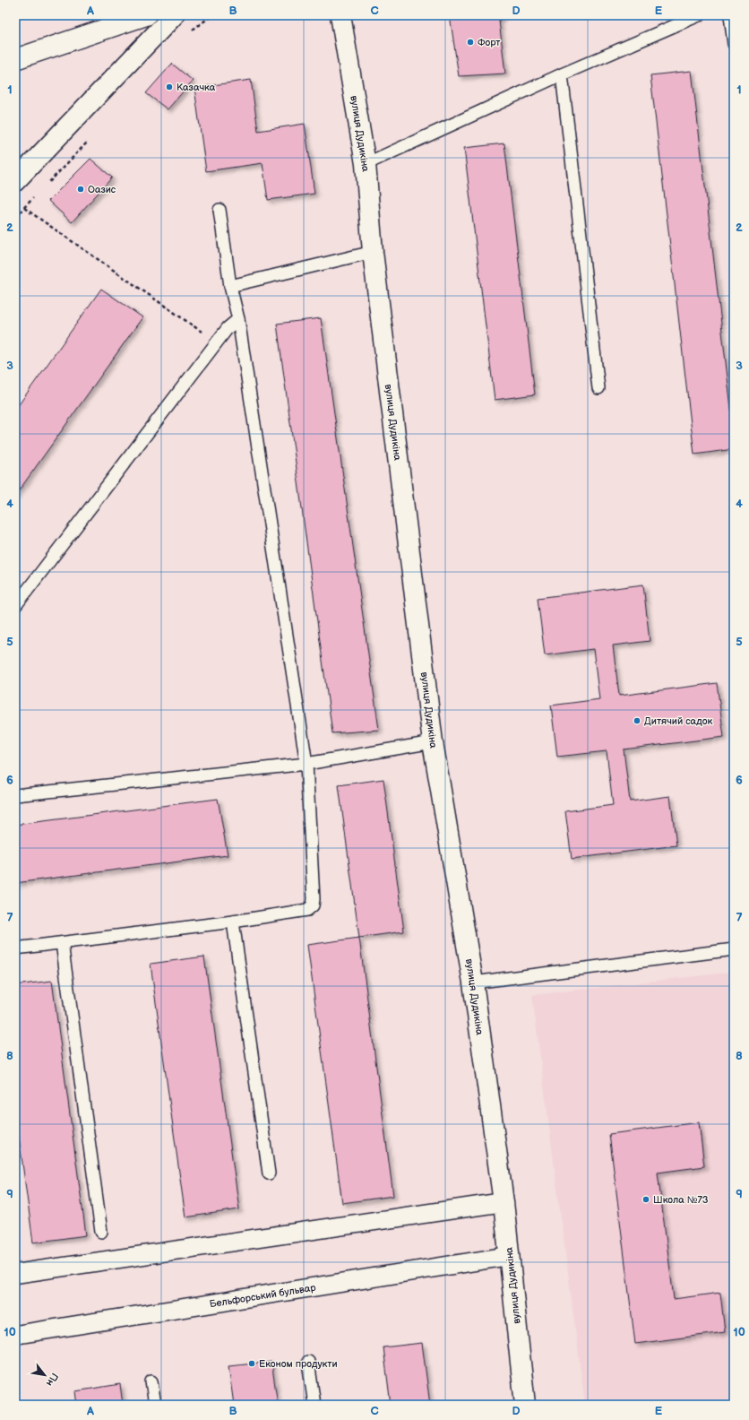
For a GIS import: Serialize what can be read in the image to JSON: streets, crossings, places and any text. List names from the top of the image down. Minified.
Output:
{"streets":{"street":["вулиця Дудикіна","Бельфорський бульвар"]},"crossings":[["вулиця Дудикіна","Бельфорський бульвар"]],"places":["Форт","Казачка","Оазис","Дитячий садок","Школа №73","Економ продукти"],"north":"bottom right","grid":{"columns":["A","B","C","D","E"],"rows":["1","2","3","4","5","6","7","8","9","10"]}}
